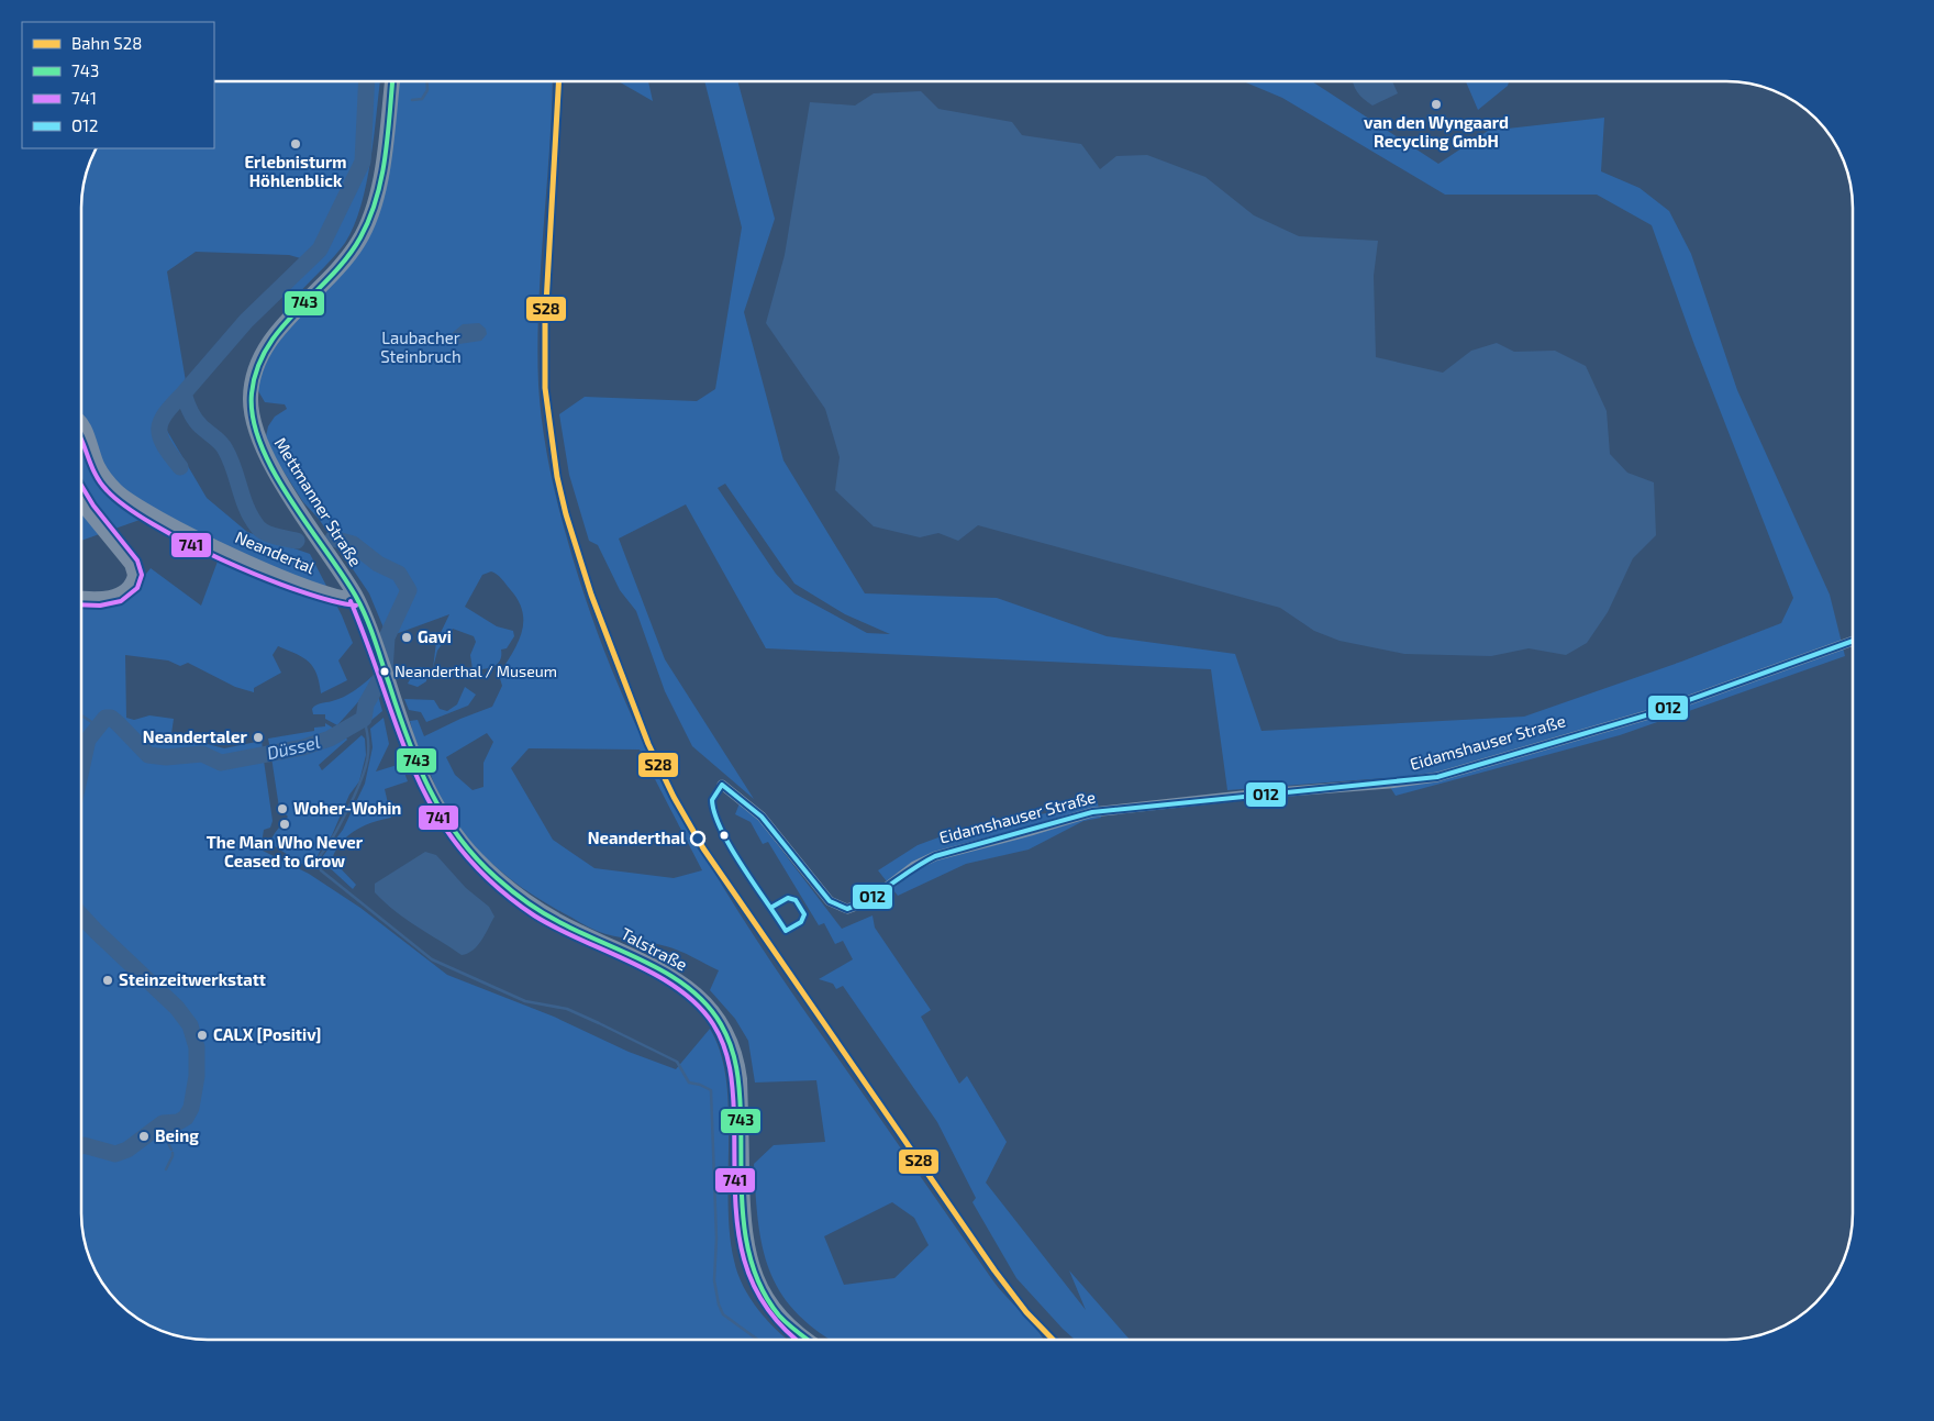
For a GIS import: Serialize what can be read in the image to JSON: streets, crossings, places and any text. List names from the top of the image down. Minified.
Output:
{"streets":{"main road":["Mettmanner Straße","Neandertal","Talstraße"],"street":["Eidamshauser Straße"]},"crossings":[["Mettmanner Straße","Neandertal"],["Mettmanner Straße","Talstraße"]],"water":["Düssel"],"parks":["Laubacher Steinbruch"],"places":["van den Wyngaard Recycling GmbH","Erlebnisturm Höhlenblick","Gavi","Neanderthal / Museum","Neandertaler","Woher-Wohin","The Man Who Never Ceased to Grow","Neanderthal","Steinzeitwerkstatt","CALX [Positiv]","Being"],"lines":["rail line S28","transit line 743","transit line 741","transit line O12"],"legend":["Bahn S28","743","741","O12"]}
